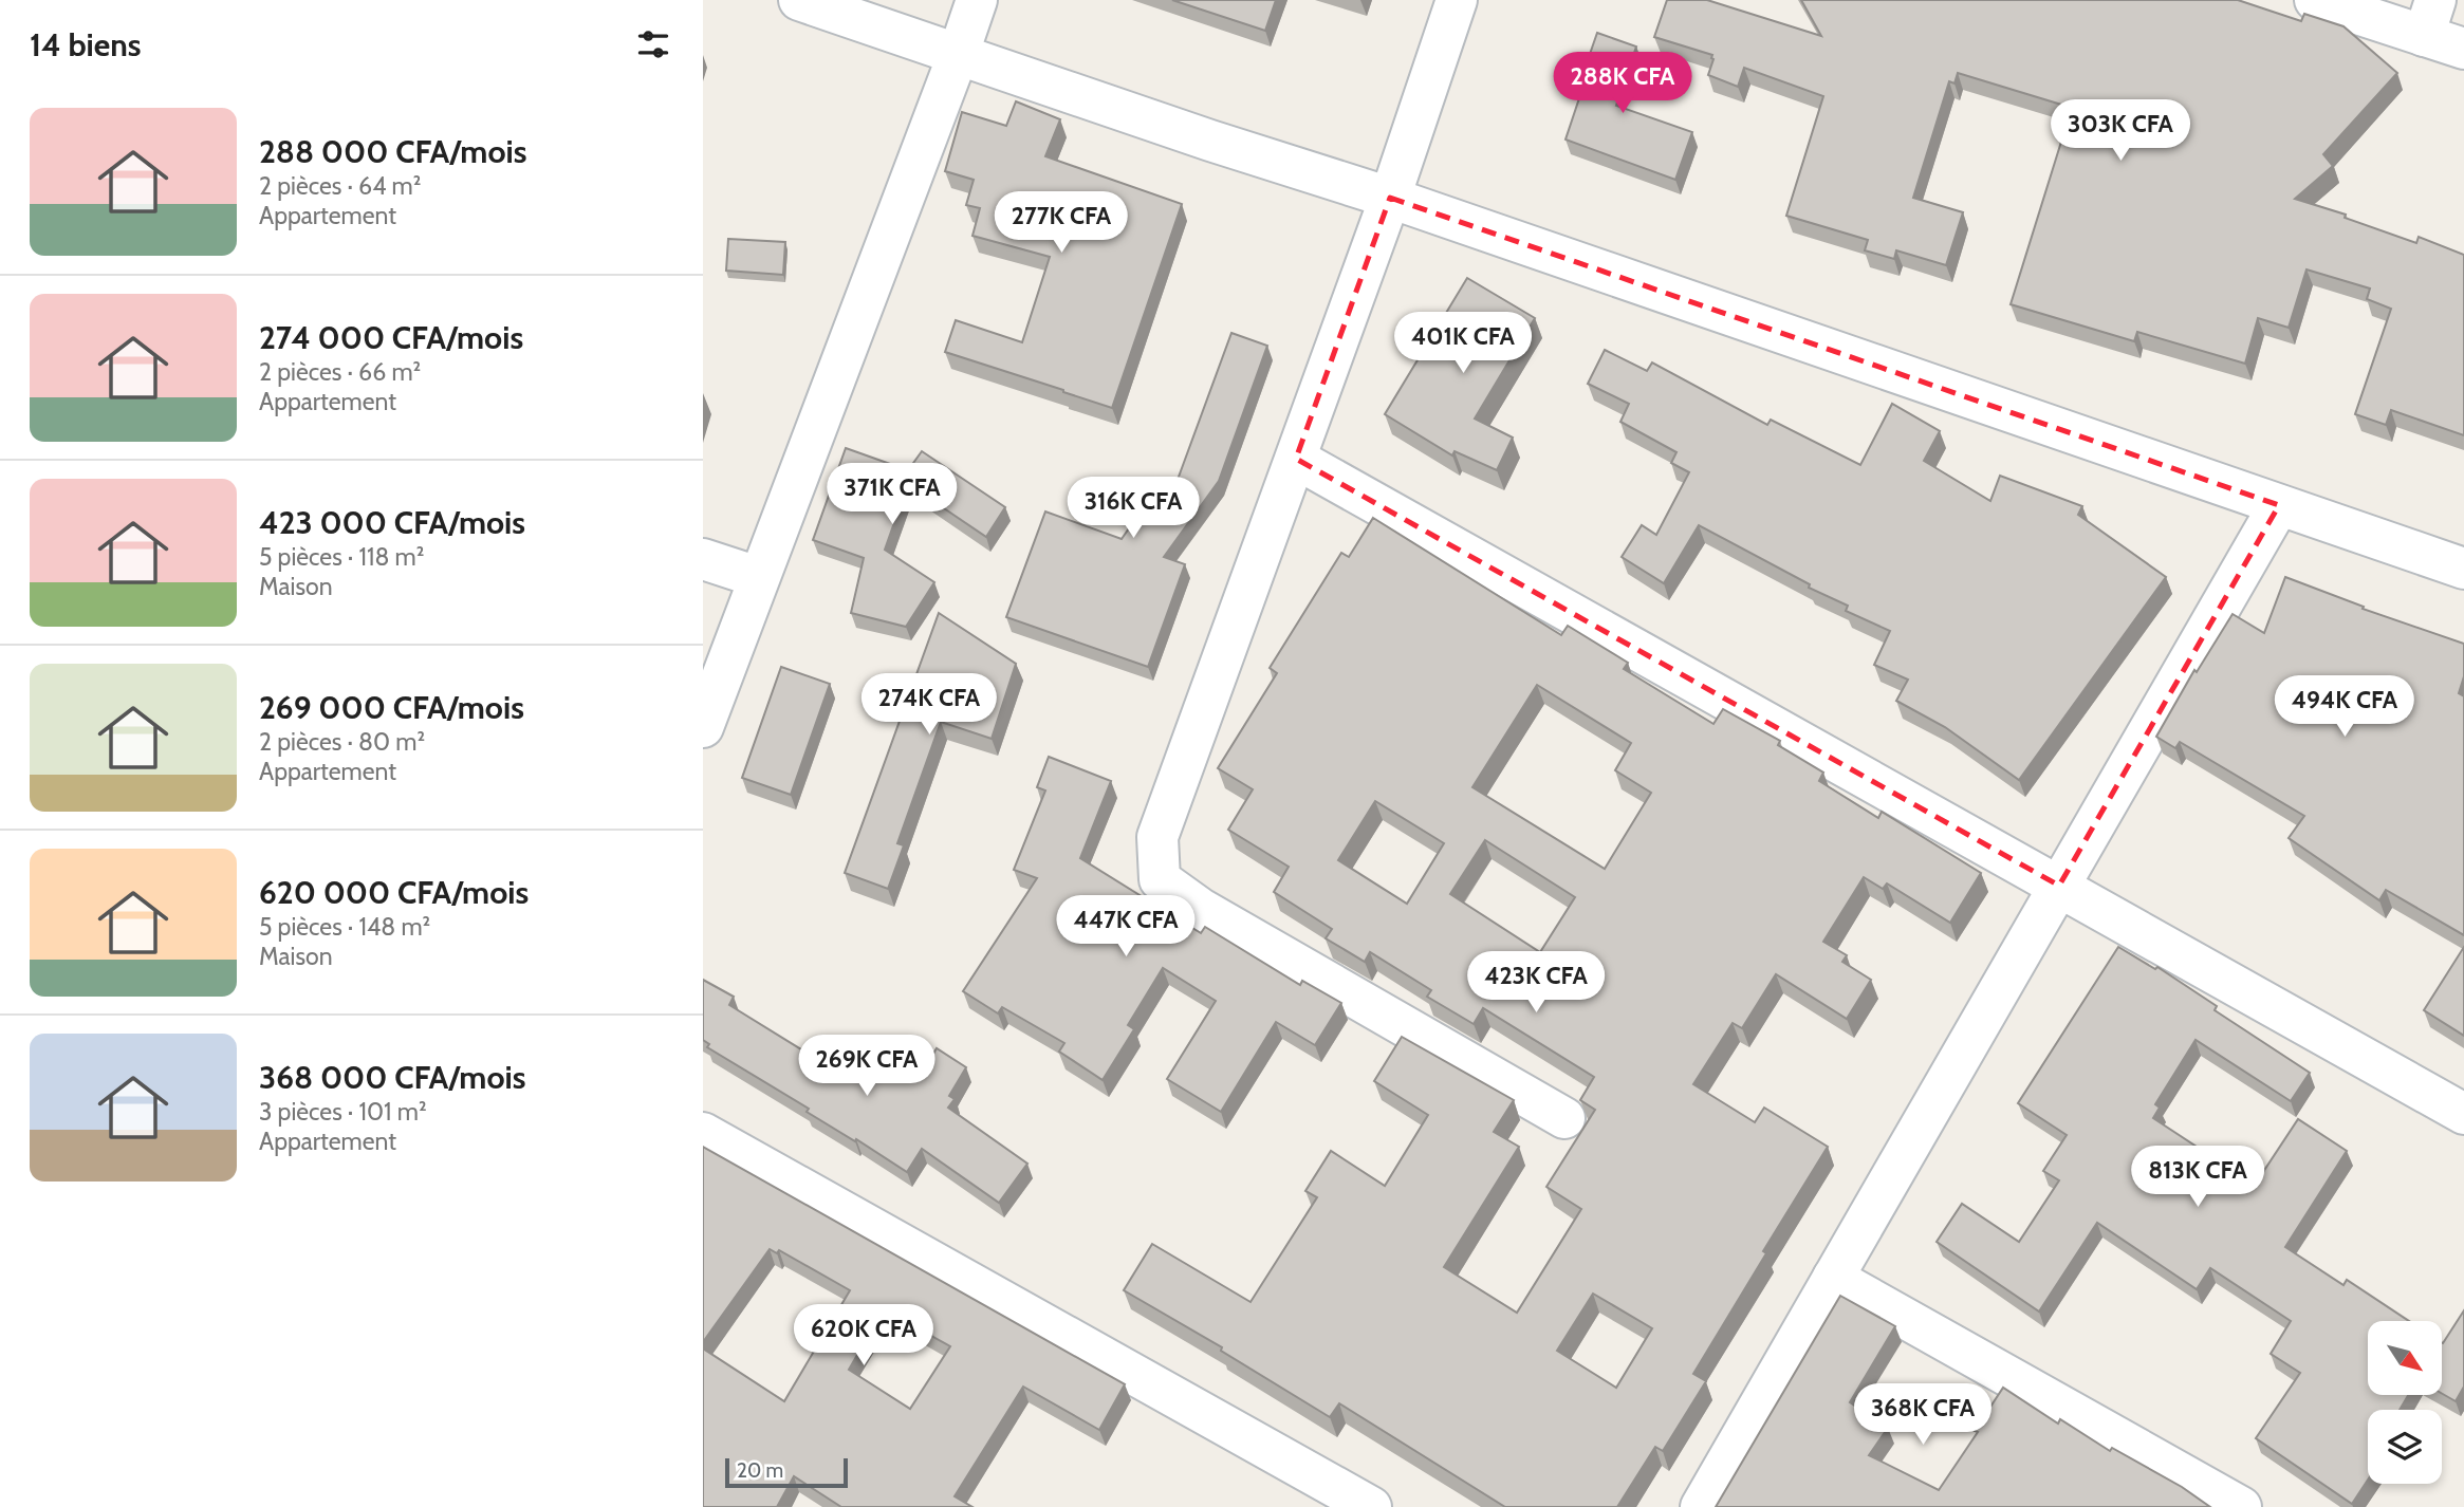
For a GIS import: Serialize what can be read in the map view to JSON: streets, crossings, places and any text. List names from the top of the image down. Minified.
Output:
{"scale_bar":"20 m","north":"bottom right","page":{"heading":"14 biens","price":["288K CFA","303K CFA","277K CFA","401K CFA","371K CFA","316K CFA","274K CFA","494K CFA","447K CFA","423K CFA","269K CFA","813K CFA","620K CFA","368K CFA"],"list":[{"name":"288 000 CFA/mois","note":"2 pièces · 64 m² · Appartement"},{"name":"274 000 CFA/mois","note":"2 pièces · 66 m² · Appartement"},{"name":"423 000 CFA/mois","note":"5 pièces · 118 m² · Maison"},{"name":"269 000 CFA/mois","note":"2 pièces · 80 m² · Appartement"},{"name":"620 000 CFA/mois","note":"5 pièces · 148 m² · Maison"},{"name":"368 000 CFA/mois","note":"3 pièces · 101 m² · Appartement"}],"scale":"20 m"}}
